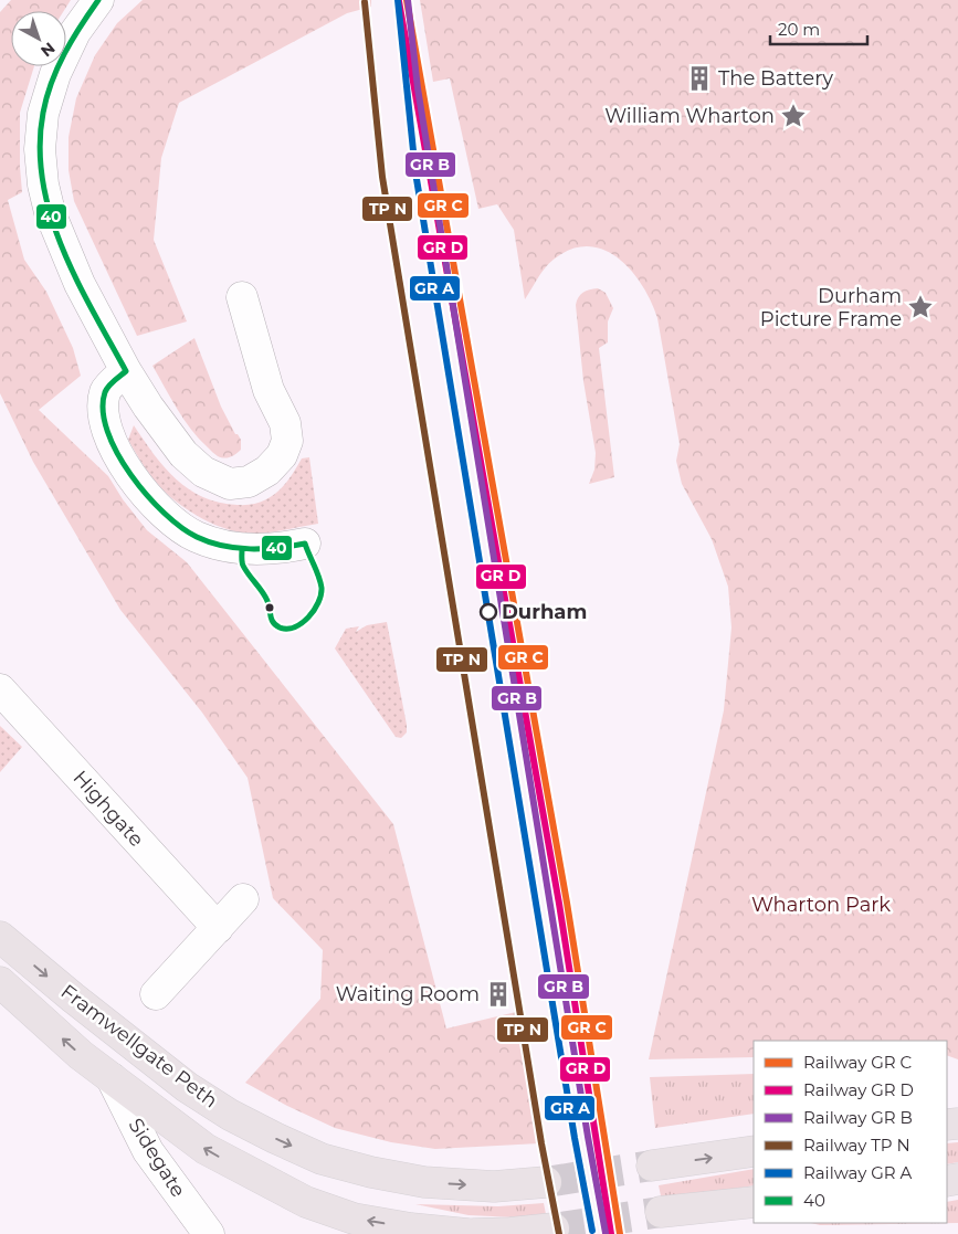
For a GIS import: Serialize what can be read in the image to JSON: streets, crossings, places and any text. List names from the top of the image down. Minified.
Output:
{"streets":{"highway":["Framwellgate Peth"],"street":["Highgate","Sidegate"]},"crossings":[["Framwellgate Peth","Sidegate"]],"parks":["Wharton Park"],"places":{"building":["The Battery","Waiting Room"],"place":["William Wharton","Durham Picture Frame"],"other":["Durham"]},"lines":["transit line 40"],"legend":["Railway GR C","Railway GR D","Railway GR B","Railway TP N","Railway GR A","40"],"scale_bar":"20 m","north":"bottom right"}
